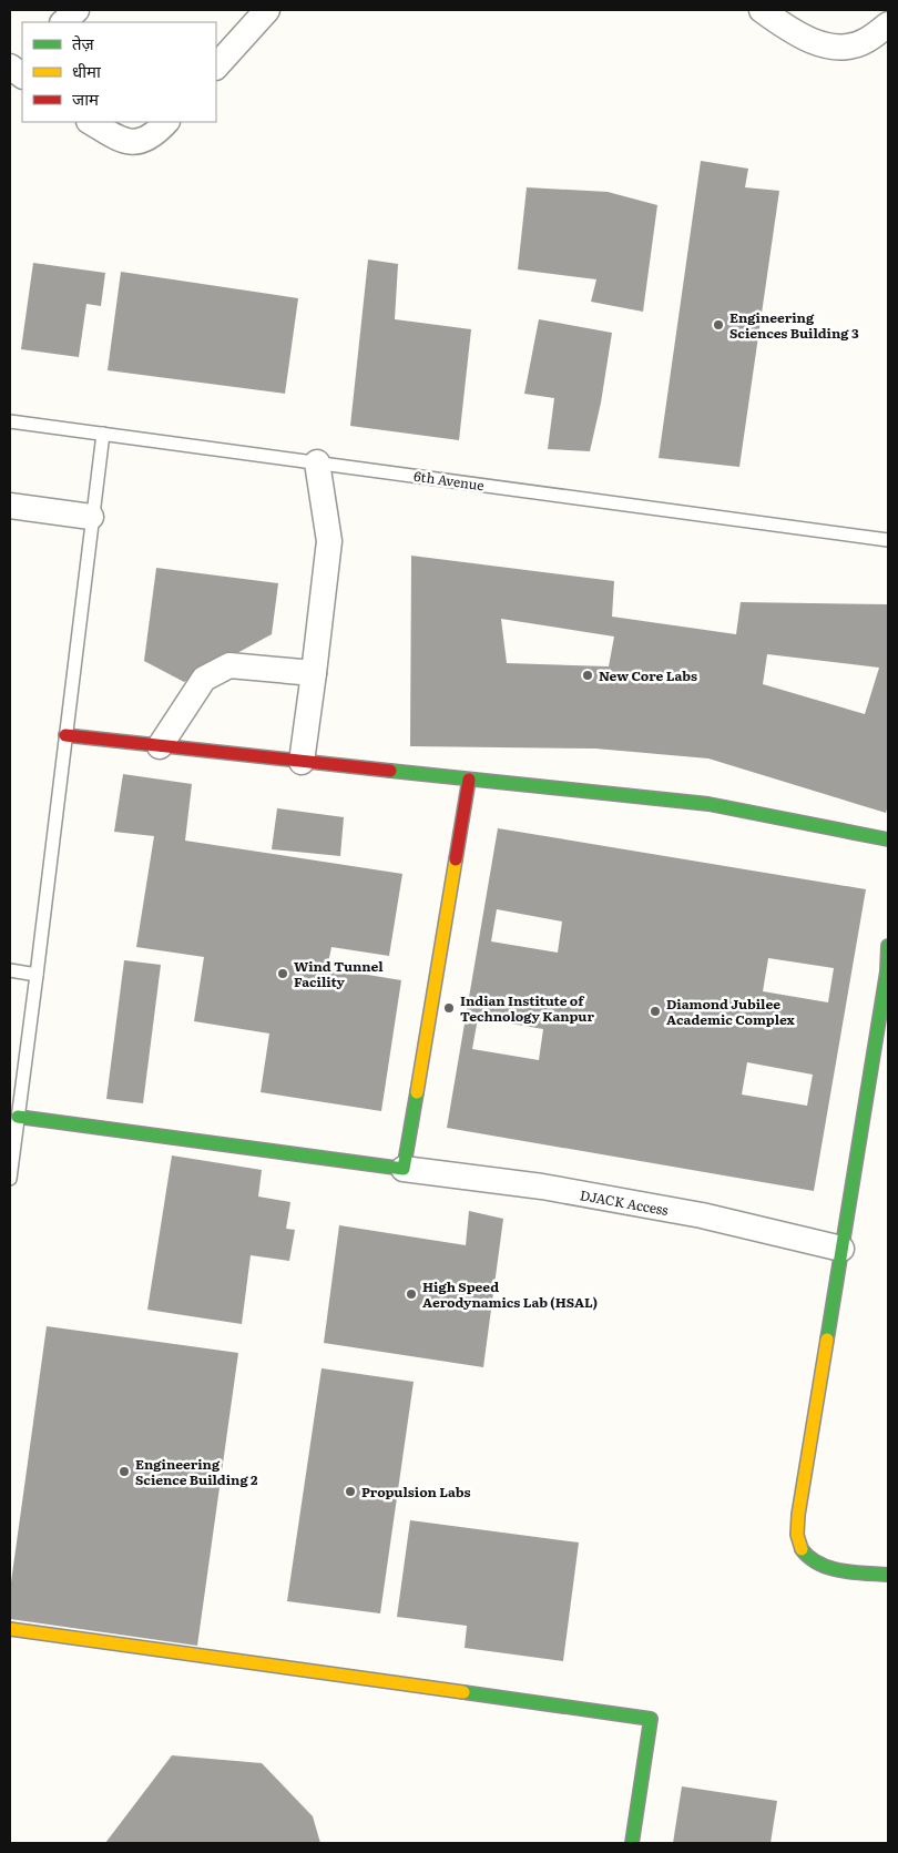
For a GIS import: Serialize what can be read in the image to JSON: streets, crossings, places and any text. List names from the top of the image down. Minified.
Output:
{"streets":{"street":["DJACK Access"],"lane":["6th Avenue"]},"places":["Engineering Sciences Building 3","New Core Labs","Wind Tunnel Facility","Indian Institute of Technology Kanpur","Diamond Jubilee Academic Complex","High Speed Aerodynamics Lab (HSAL)","Engineering Science Building 2","Propulsion Labs"],"legend":["तेज़","धीमा","जाम"]}
